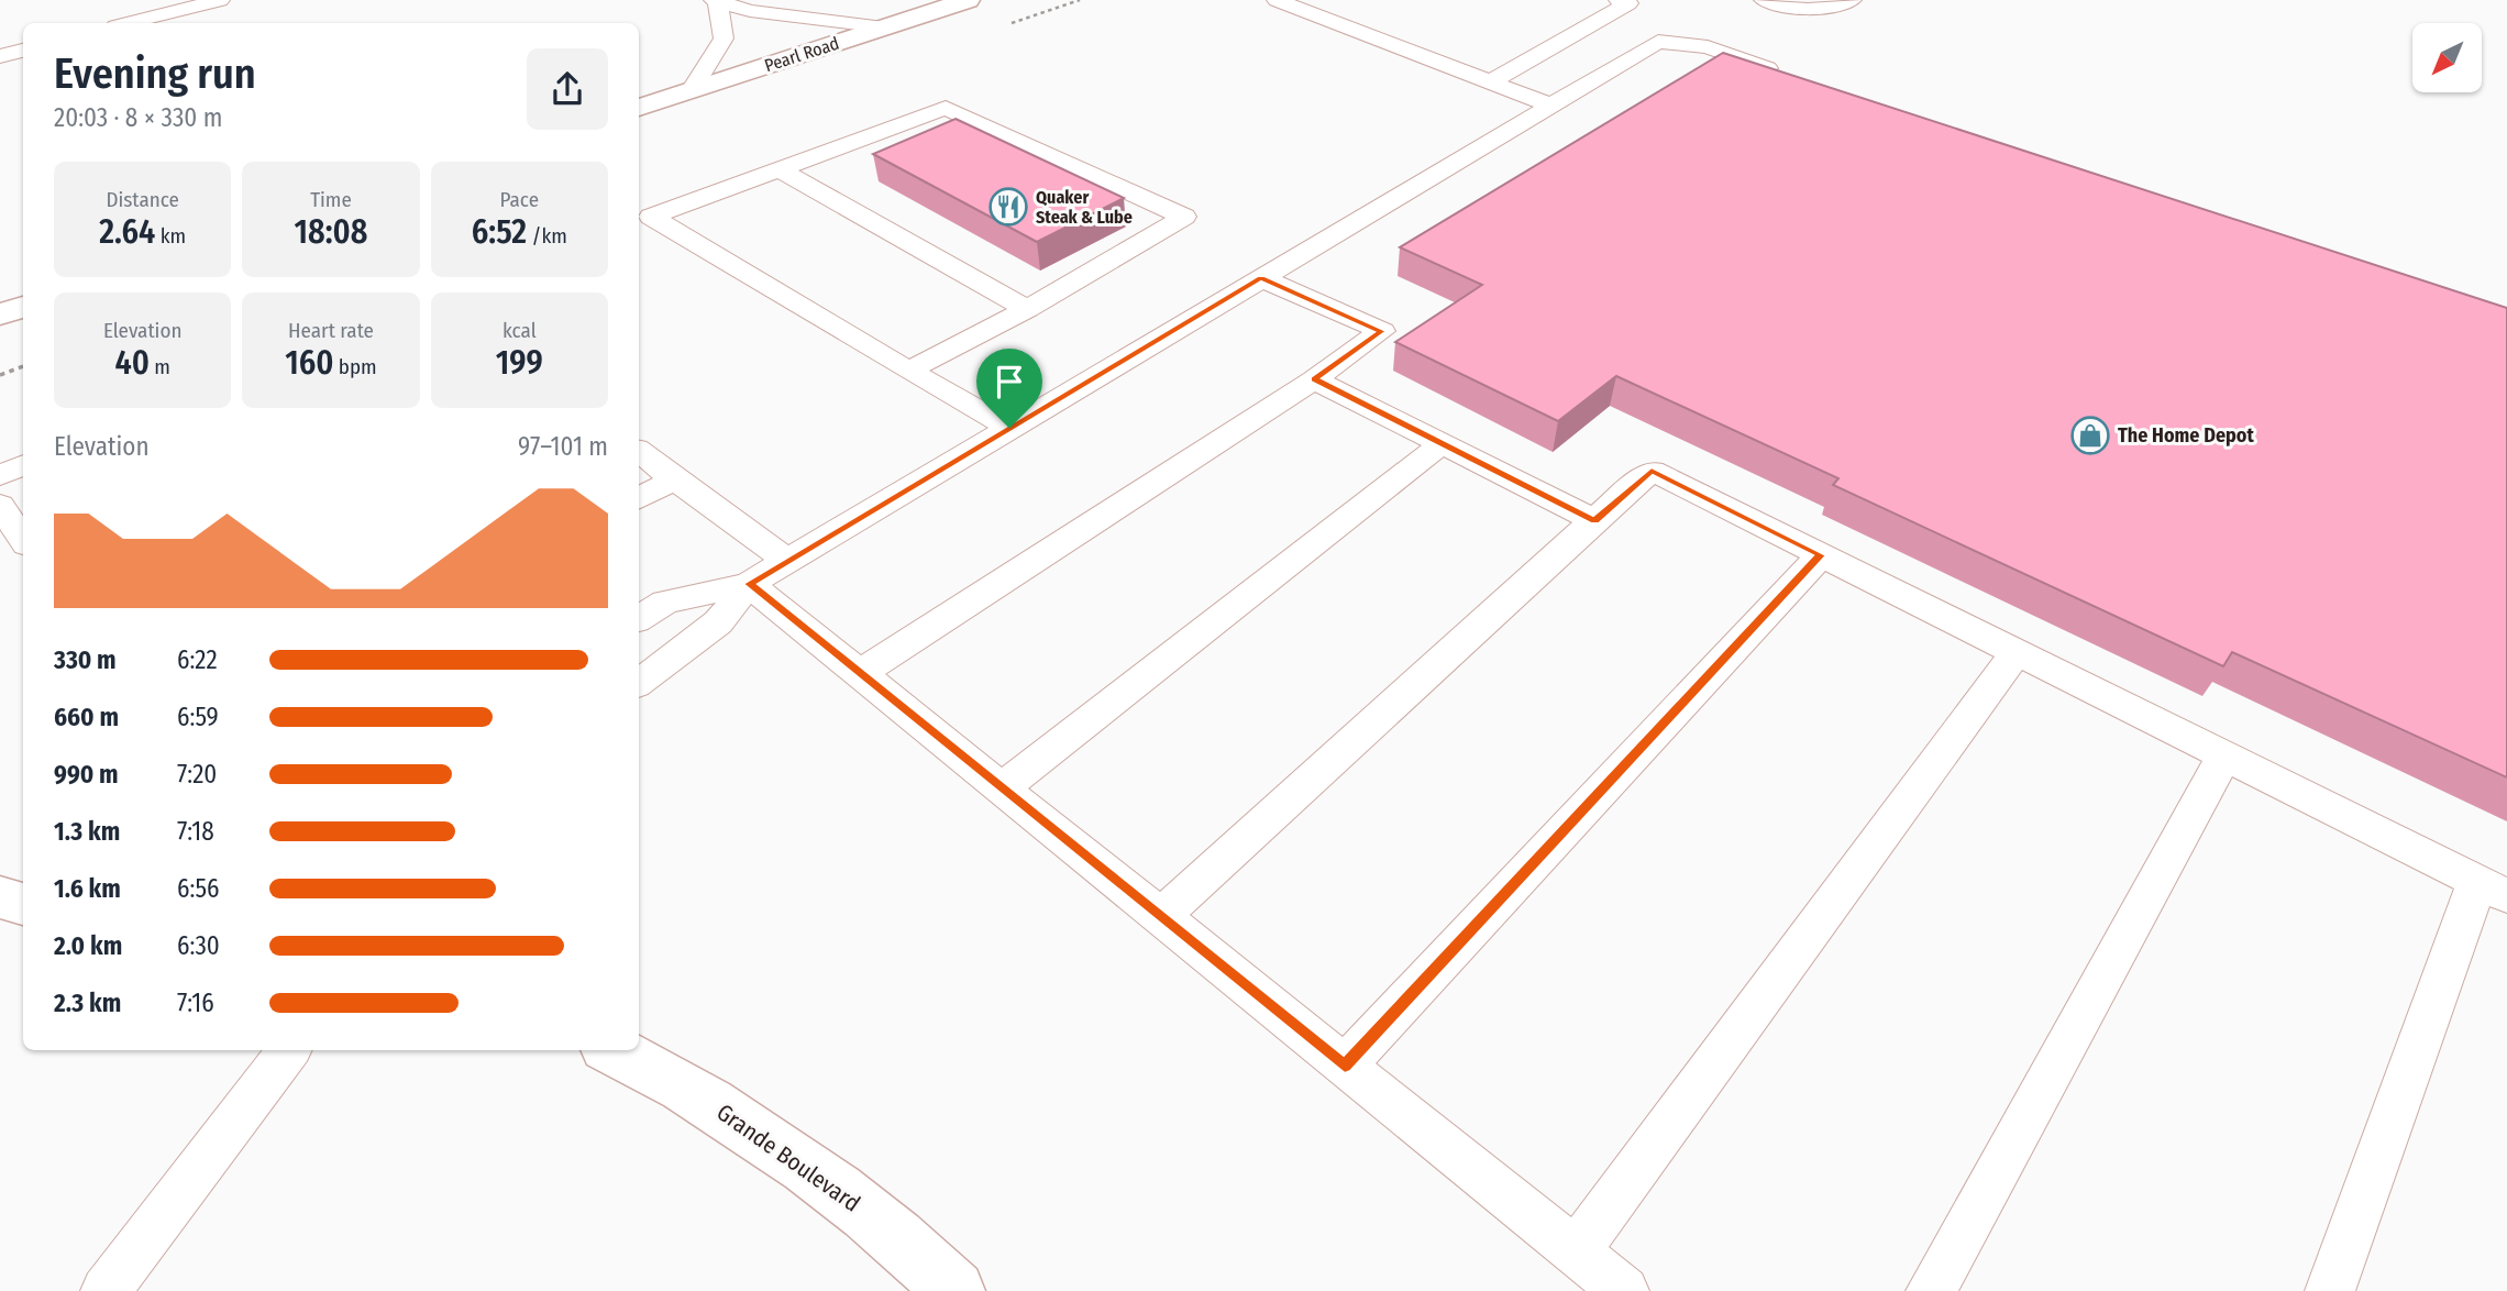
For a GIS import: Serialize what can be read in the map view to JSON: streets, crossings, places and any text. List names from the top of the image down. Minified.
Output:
{"streets":{"main road":["Pearl Road","Grande Boulevard"]},"places":{"restaurant":["Quaker Steak & Lube"],"shop":["The Home Depot"]},"north":"bottom left","page":{"heading":["Evening run","20:03 · 8 × 330 m"],"stats":[["Distance","2.64 km"],["Time","18:08"],["Pace","6:52 /km"],["Elevation","40 m"],["Heart rate","160 bpm"],["kcal","199"]],"chart":["Elevation","97–101 m"],"list":[{"name":"330 m","note":"6:22"},{"name":"660 m","note":"6:59"},{"name":"990 m","note":"7:20"},{"name":"1.3 km","note":"7:18"},{"name":"1.6 km","note":"6:56"},{"name":"2.0 km","note":"6:30"},{"name":"2.3 km","note":"7:16"}]}}
